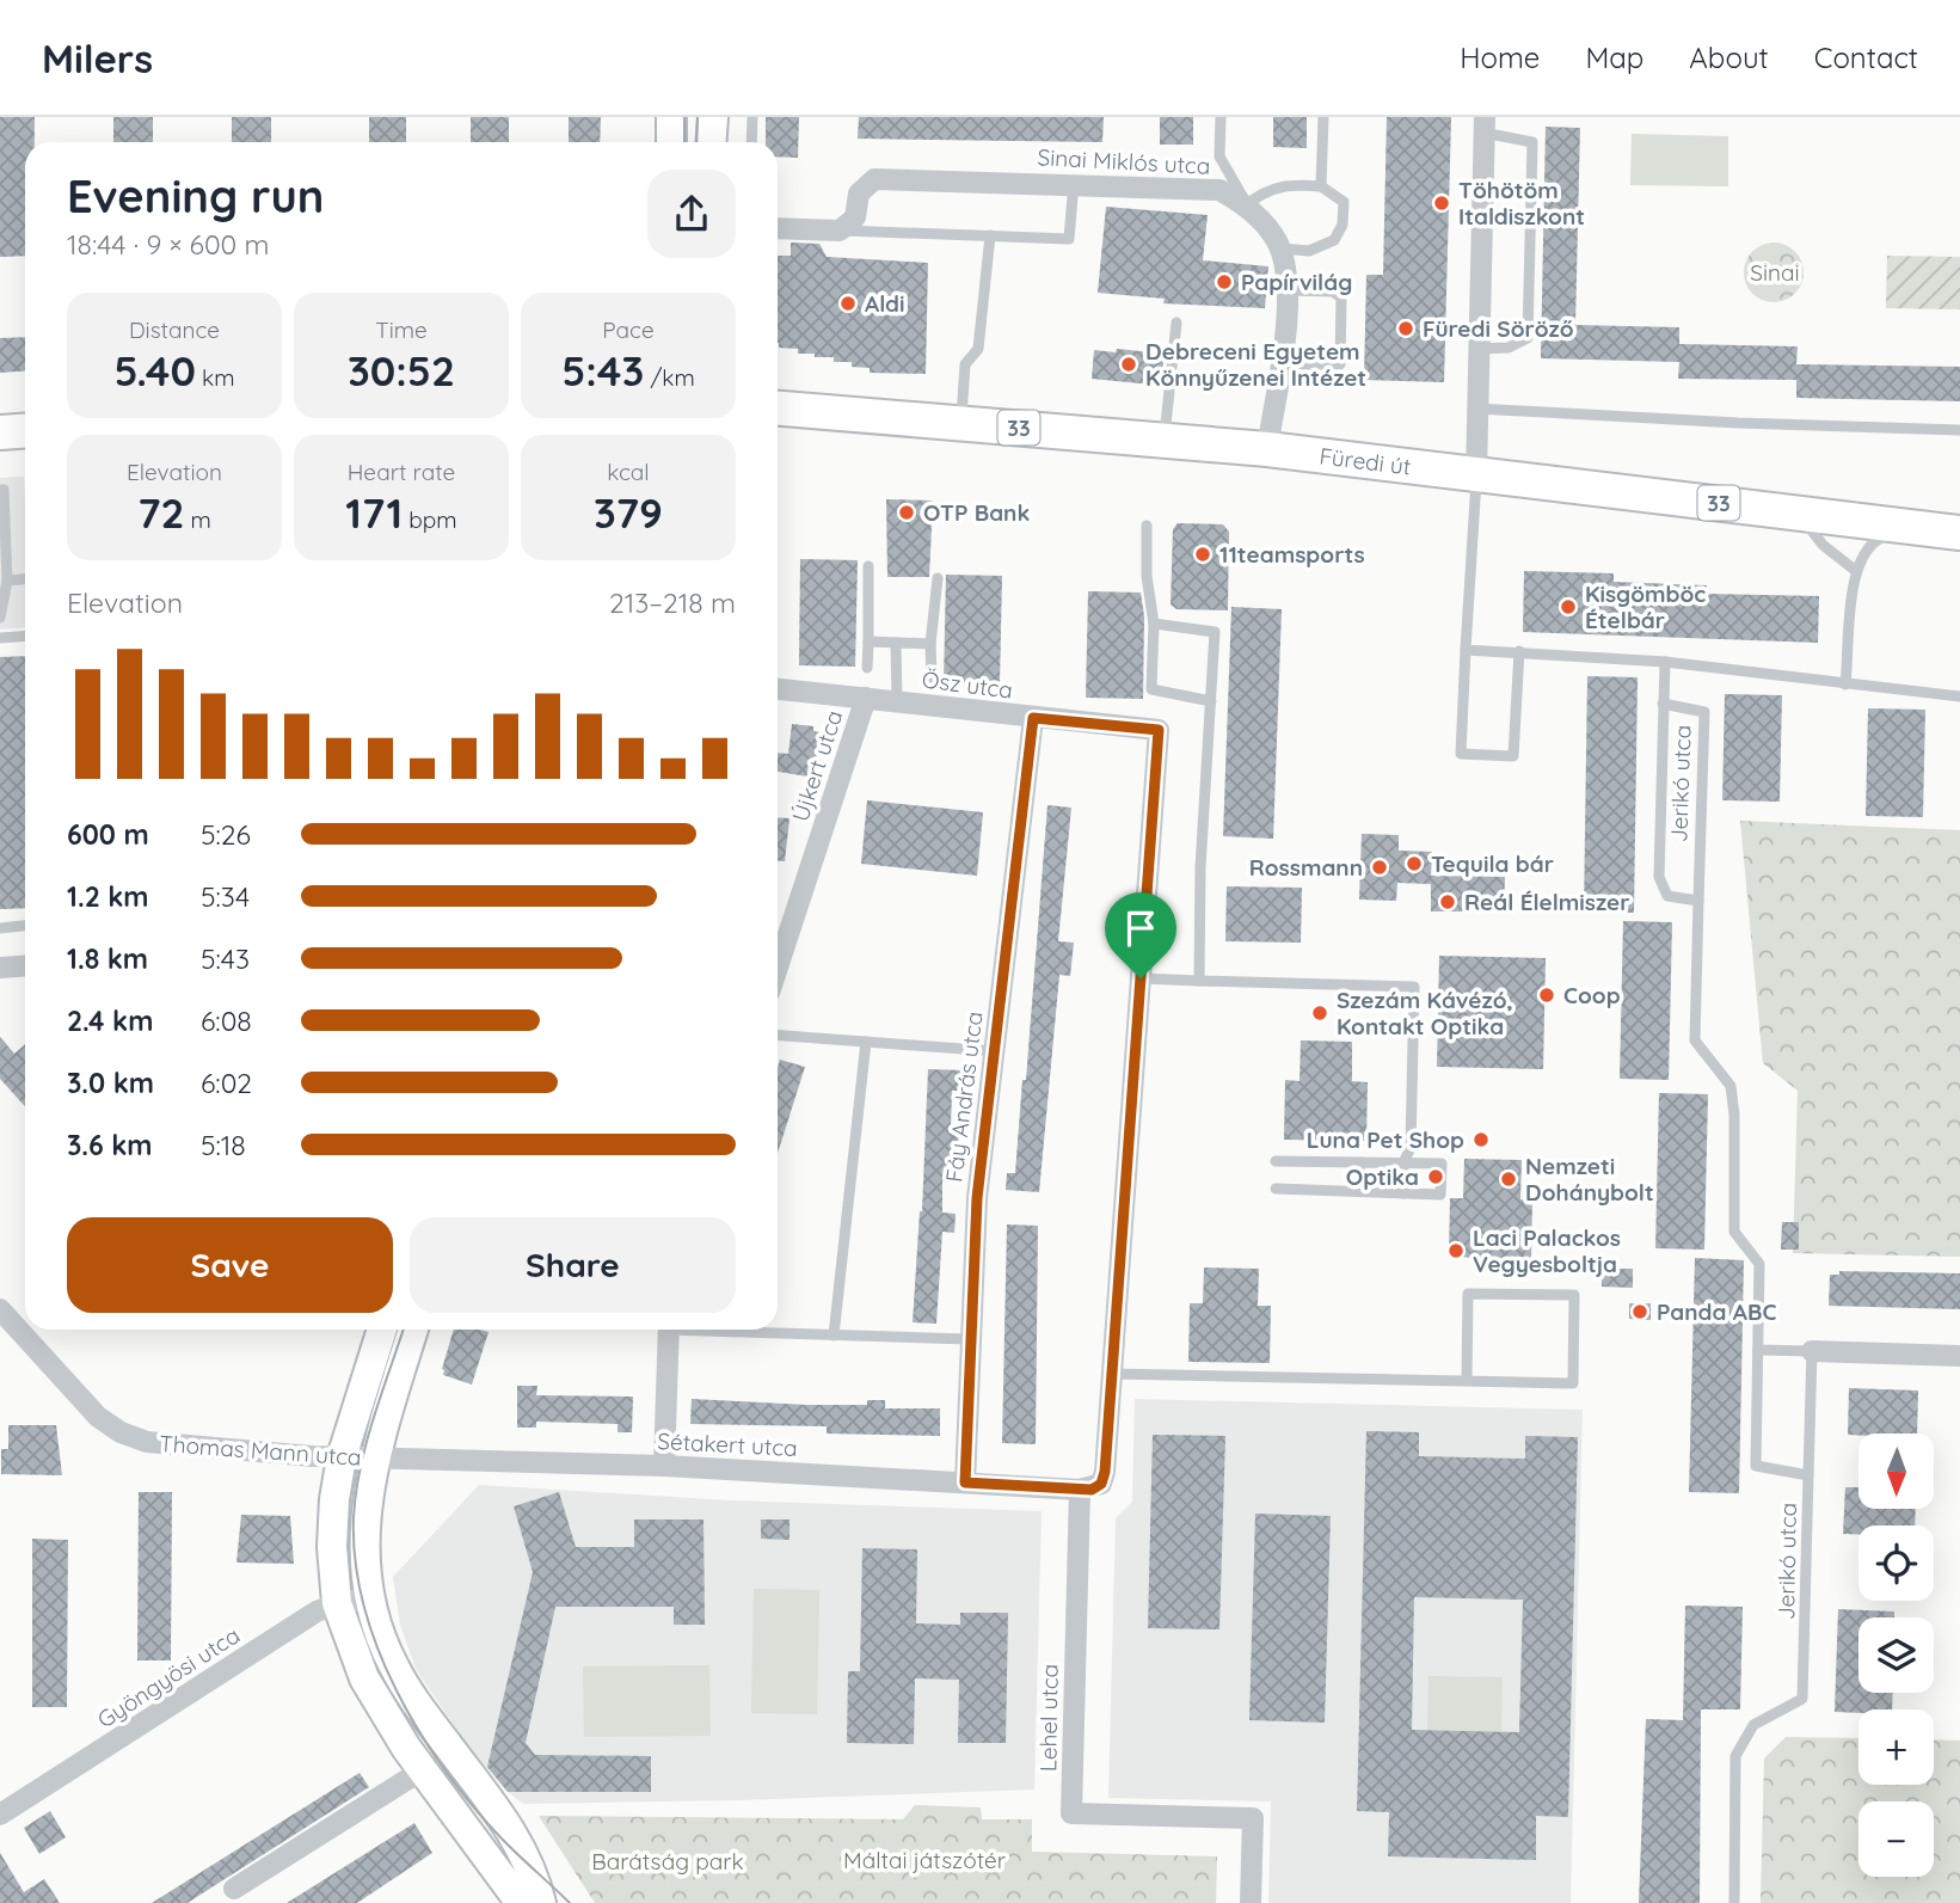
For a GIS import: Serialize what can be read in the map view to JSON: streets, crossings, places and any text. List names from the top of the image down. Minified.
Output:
{"streets":{"main road":["33","Füredi út"],"street":["Sinai Miklós utca","Ösz utca","Újkert utca","Fáy András utca","Sétakert utca","Thomas Mann utca","Gyöngyösi utca","Lehel utca"],"lane":["Jerikó utca"]},"crossings":[["Sinai Miklós utca","Füredi út"],["Ösz utca","Újkert utca"],["Ösz utca","Fáy András utca"],["Fáy András utca","Sétakert utca"],["Sétakert utca","Thomas Mann utca"],["Sétakert utca","Lehel utca"]],"parks":["Sinai","Máltai játszótér","Barátság park"],"places":["Töhötöm Italdiszkont","Papírvilág","Aldi","Füredi Söröző","Debreceni Egyetem Könnyűzenei Intézet","OTP Bank","11teamsports","Kisgömböc Ételbár","Tequila bár","Rossmann","Reál Élelmiszer","Coop","Szezám Kávézó, Kontakt Optika","Luna Pet Shop","Optika","Nemzeti Dohánybolt","Laci Palackos Vegyesboltja","Panda ABC"],"north":"bottom","page":{"header":"Milers","nav":["Home","Map","About","Contact"],"heading":["Evening run","18:44 · 9 × 600 m"],"stats":[["Distance","5.40 km"],["Time","30:52"],["Pace","5:43 /km"],["Elevation","72 m"],["Heart rate","171 bpm"],["kcal","379"]],"chart":["Elevation","213–218 m"],"list":[{"name":"600 m","note":"5:26"},{"name":"1.2 km","note":"5:34"},{"name":"1.8 km","note":"5:43"},{"name":"2.4 km","note":"6:08"},{"name":"3.0 km","note":"6:02"},{"name":"3.6 km","note":"5:18"}],"buttons":["Save","Share"],"map_buttons":["+","−"]}}
